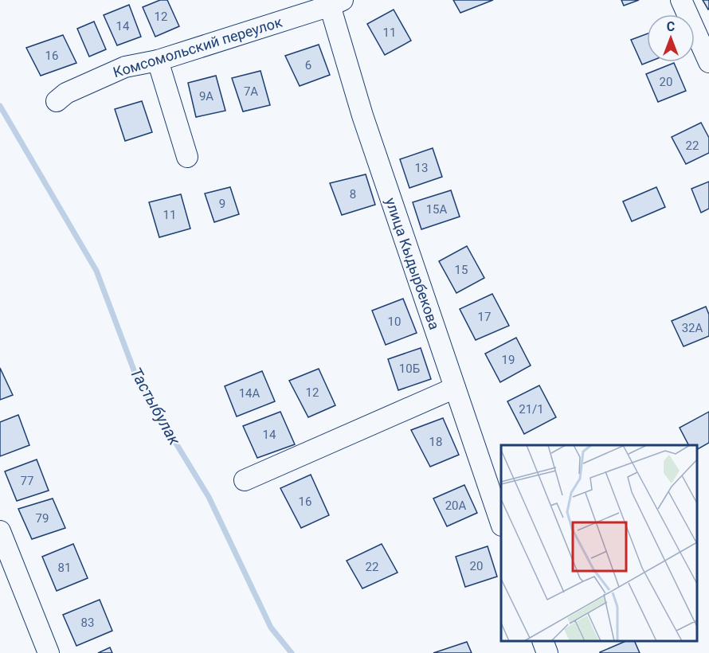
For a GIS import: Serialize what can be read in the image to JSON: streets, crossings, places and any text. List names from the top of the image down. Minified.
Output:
{"streets":{"street":["Комсомольский переулок","улица Кыдырбекова"]},"crossings":[["Комсомольский переулок","улица Кыдырбекова"]],"water":["Тастыбулак"],"house_numbers":["12","14","11","16","6","20","7А","9А","22","13","8","9","15А","11","15","17","10","32А","19","10Б","12","14А","21/1","14","18","77","16","20А","79","20","22","81","83"],"north":"top"}
